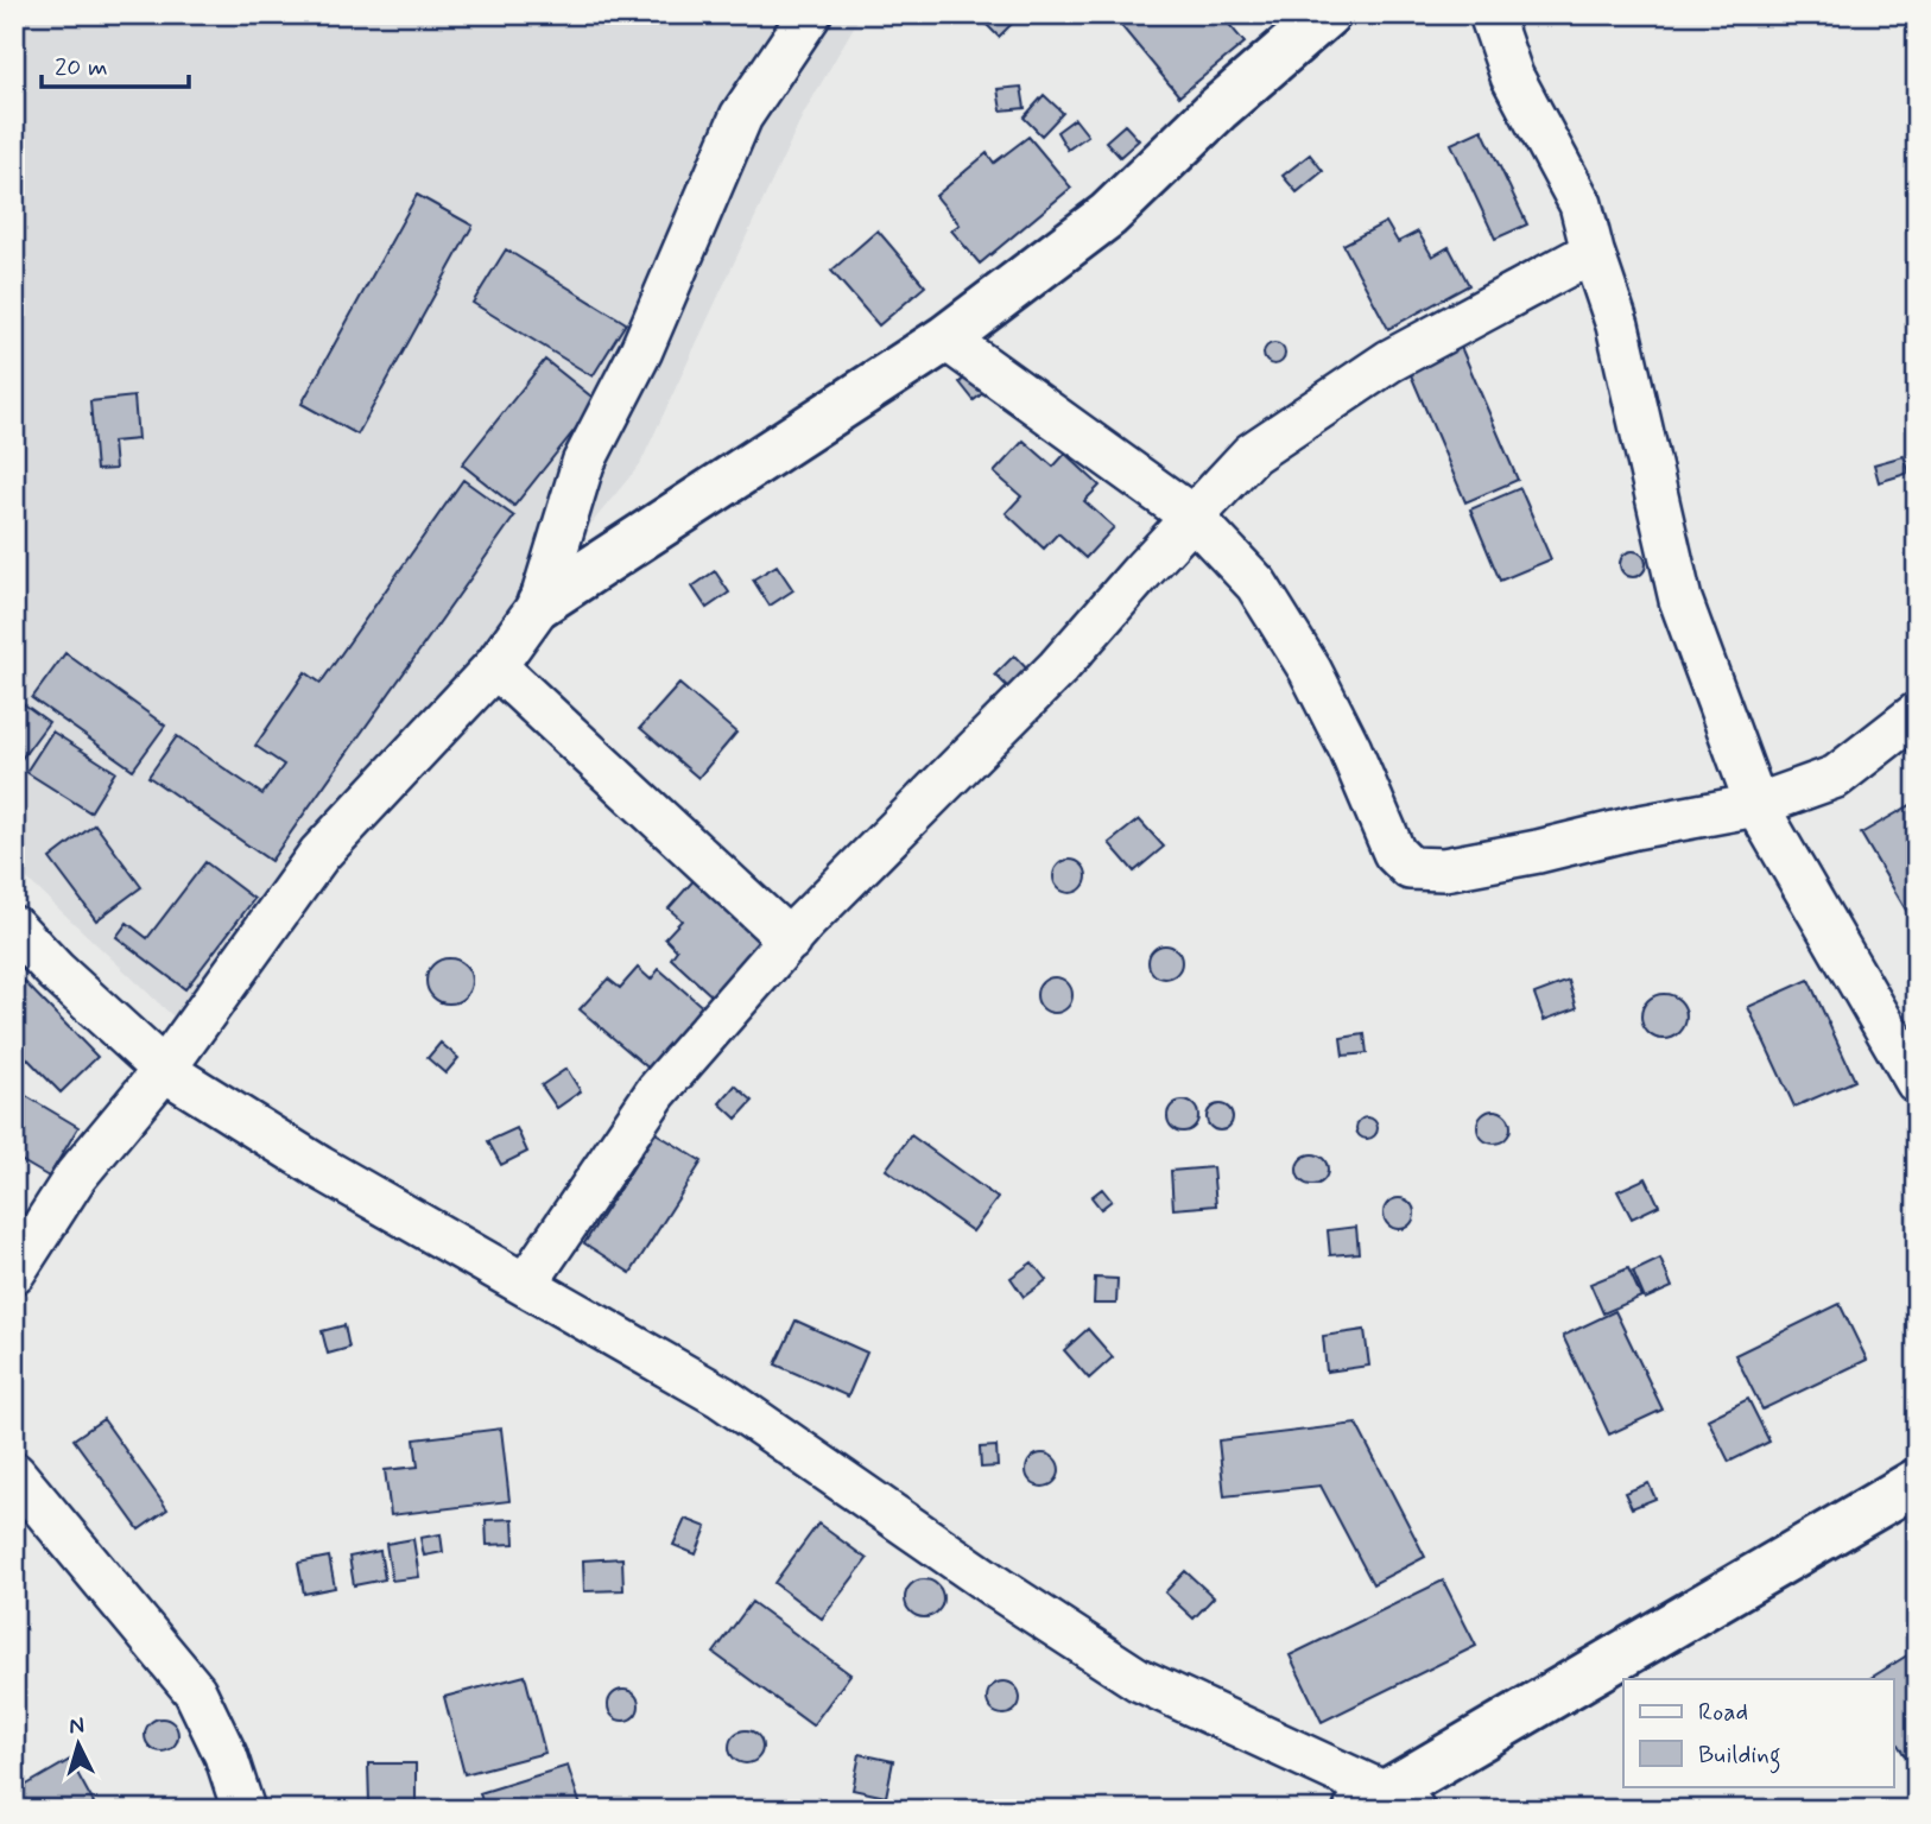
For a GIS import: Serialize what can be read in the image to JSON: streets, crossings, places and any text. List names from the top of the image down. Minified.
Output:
{"legend":["Road","Building"],"scale_bar":"20 m","north":"top"}
